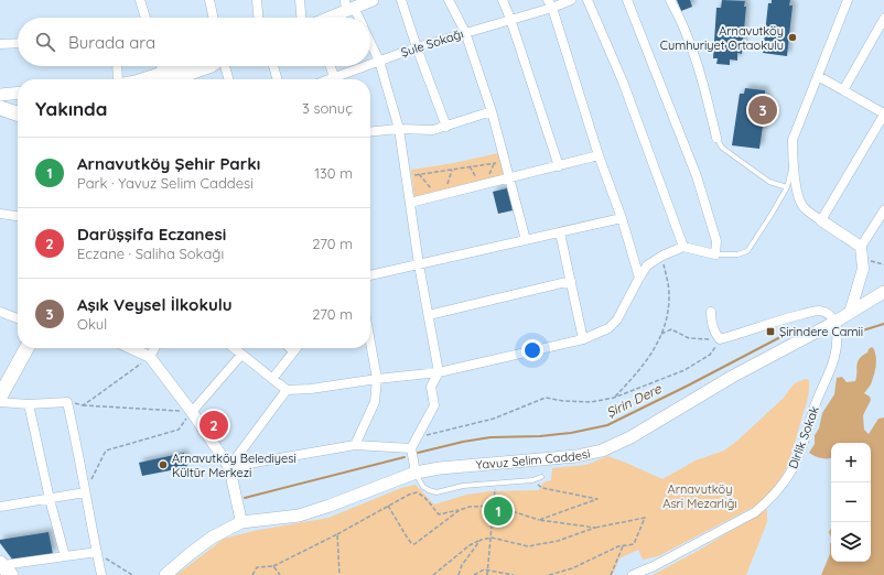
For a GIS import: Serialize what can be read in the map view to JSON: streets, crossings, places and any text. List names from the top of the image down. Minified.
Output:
{"streets":{"main road":["Yavuz Selim Caddesi"],"street":["Şule Sokağı","Dirlik Sokak"]},"crossings":[["Dirlik Sokak","Yavuz Selim Caddesi"]],"water":["Şirin Dere"],"parks":["Arnavutköy Asri Mezarlığı"],"places":{"other":["Arnavutköy Cumhuriyet Ortaokulu","Arnavutköy Belediyesi Kültür Merkezi"],"transit":["Şirindere Camii"]},"page":{"search":"Burada ara","heading":["Yakında","3 sonuç"],"pins":["3","2","1"],"list":[{"mark":"1","name":"Arnavutköy Şehir Parkı","note":"Park · Yavuz Selim Caddesi","value":"130 m"},{"mark":"2","name":"Darüşşifa Eczanesi","note":"Eczane · Saliha Sokağı","value":"270 m"},{"mark":"3","name":"Aşık Veysel İlkokulu","note":"Okul","value":"270 m"}],"map_buttons":["+","−"]}}
